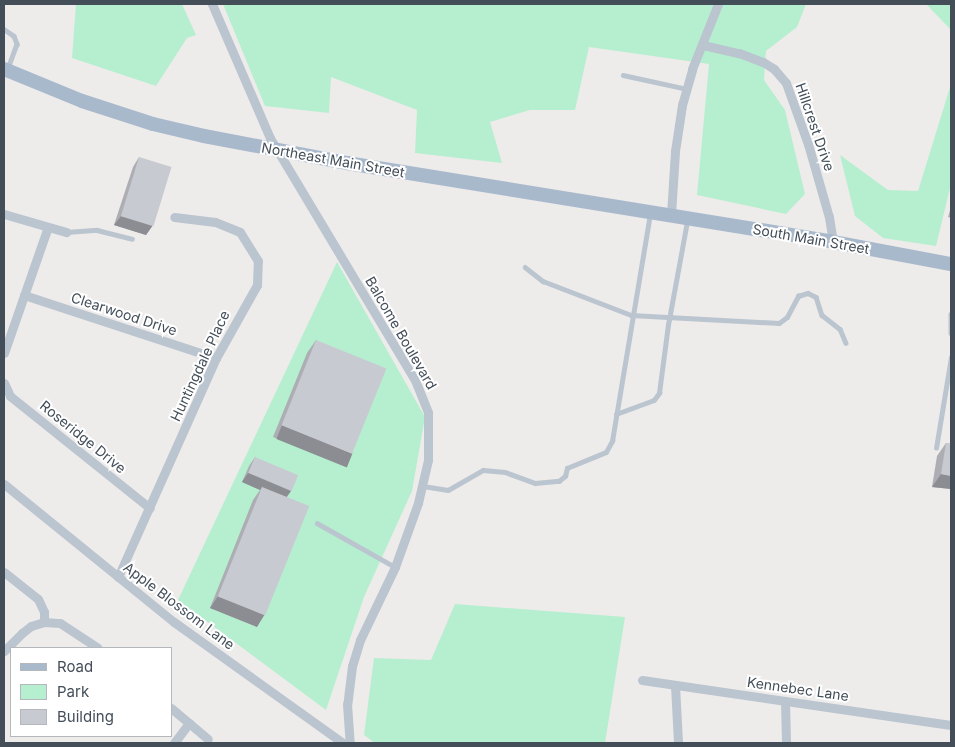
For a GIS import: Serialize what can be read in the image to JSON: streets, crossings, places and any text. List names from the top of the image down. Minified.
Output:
{"streets":{"main road":["Northeast Main Street","South Main Street"],"street":["Hillcrest Drive","Clearwood Drive","Balcome Boulevard","Huntingdale Place","Roseridge Drive","Apple Blossom Lane","Kennebec Lane"]},"crossings":[["Hillcrest Drive","South Main Street"],["Northeast Main Street","South Main Street"],["Northeast Main Street","Balcome Boulevard"],["Clearwood Drive","Huntingdale Place"],["Huntingdale Place","Roseridge Drive"],["Huntingdale Place","Apple Blossom Lane"]],"legend":["Road","Park","Building"]}
